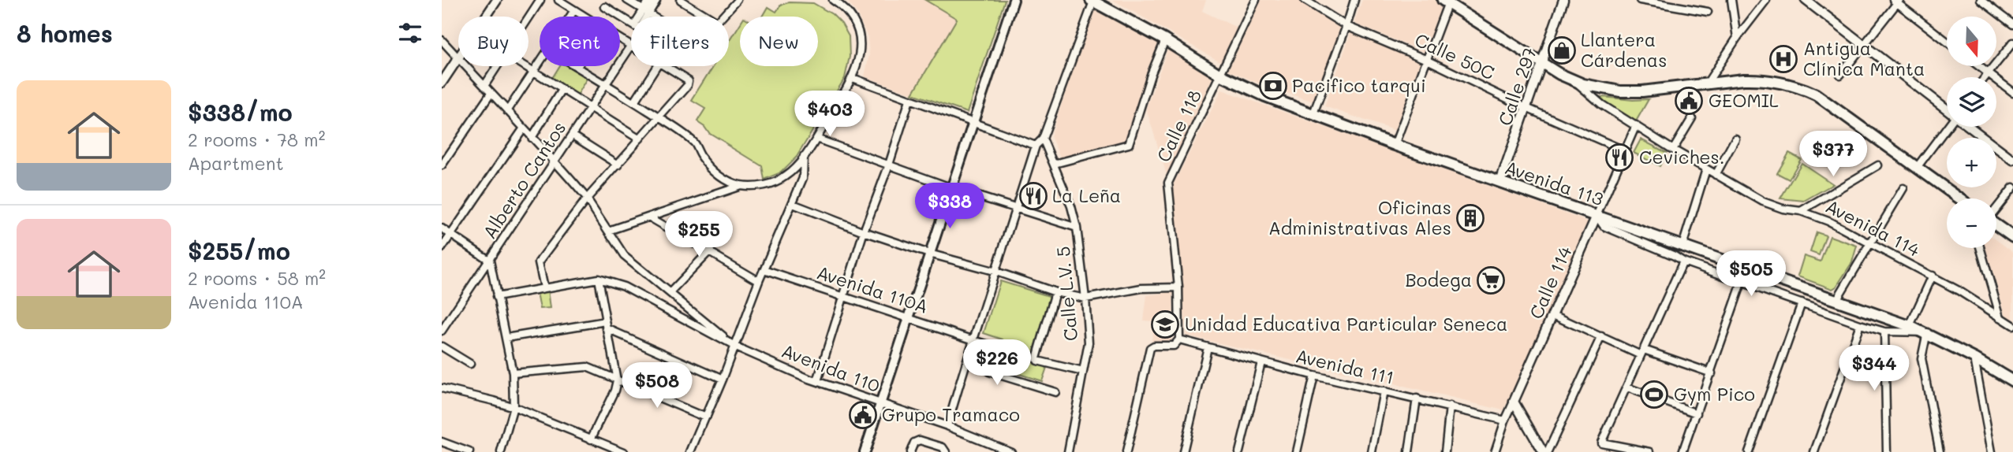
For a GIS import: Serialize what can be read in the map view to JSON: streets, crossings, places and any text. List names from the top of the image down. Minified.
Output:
{"streets":{"main road":["Avenida 113"],"street":["Calle 50C","Calle 297","Calle 118","Alberto Cantos","Avenida 114","Calle 114","Avenida 110A","Calle L.V. 5","Avenida 111","Avenida 110"]},"crossings":[["Calle 50C","Calle 297"],["Calle 50C","Calle 114"],["Calle 297","Avenida 113"],["Calle 118","Avenida 113"],["Calle 118","Avenida 111"],["Avenida 113","Calle 114"],["Avenida 114","Calle 114"],["Calle 114","Avenida 111"]],"places":{"shop":["Llantera Cárdenas"],"hospital":["Antigua Clínica Manta"],"bank":["Pacifico tarqui"],"public building":["GEOMIL","Grupo Tramaco"],"restaurant":["Ceviches.","La Leña"],"building":["Oficinas Administrativas Ales"],"supermarket":["Bodega"],"school or university":["Unidad Educativa Particular Seneca"],"sports":["Gym Pico"]},"north":"bottom","page":{"heading":"8 homes","map_buttons":["+","−"],"chip":["Buy","Rent","Filters","New"],"list":[{"name":"$338/mo","note":"2 rooms · 78 m² · Apartment"},{"name":"$255/mo","note":"2 rooms · 58 m² · Avenida 110A"}],"price":["$403","$377","$338","$255","$505","$226","$344","$508"]}}
